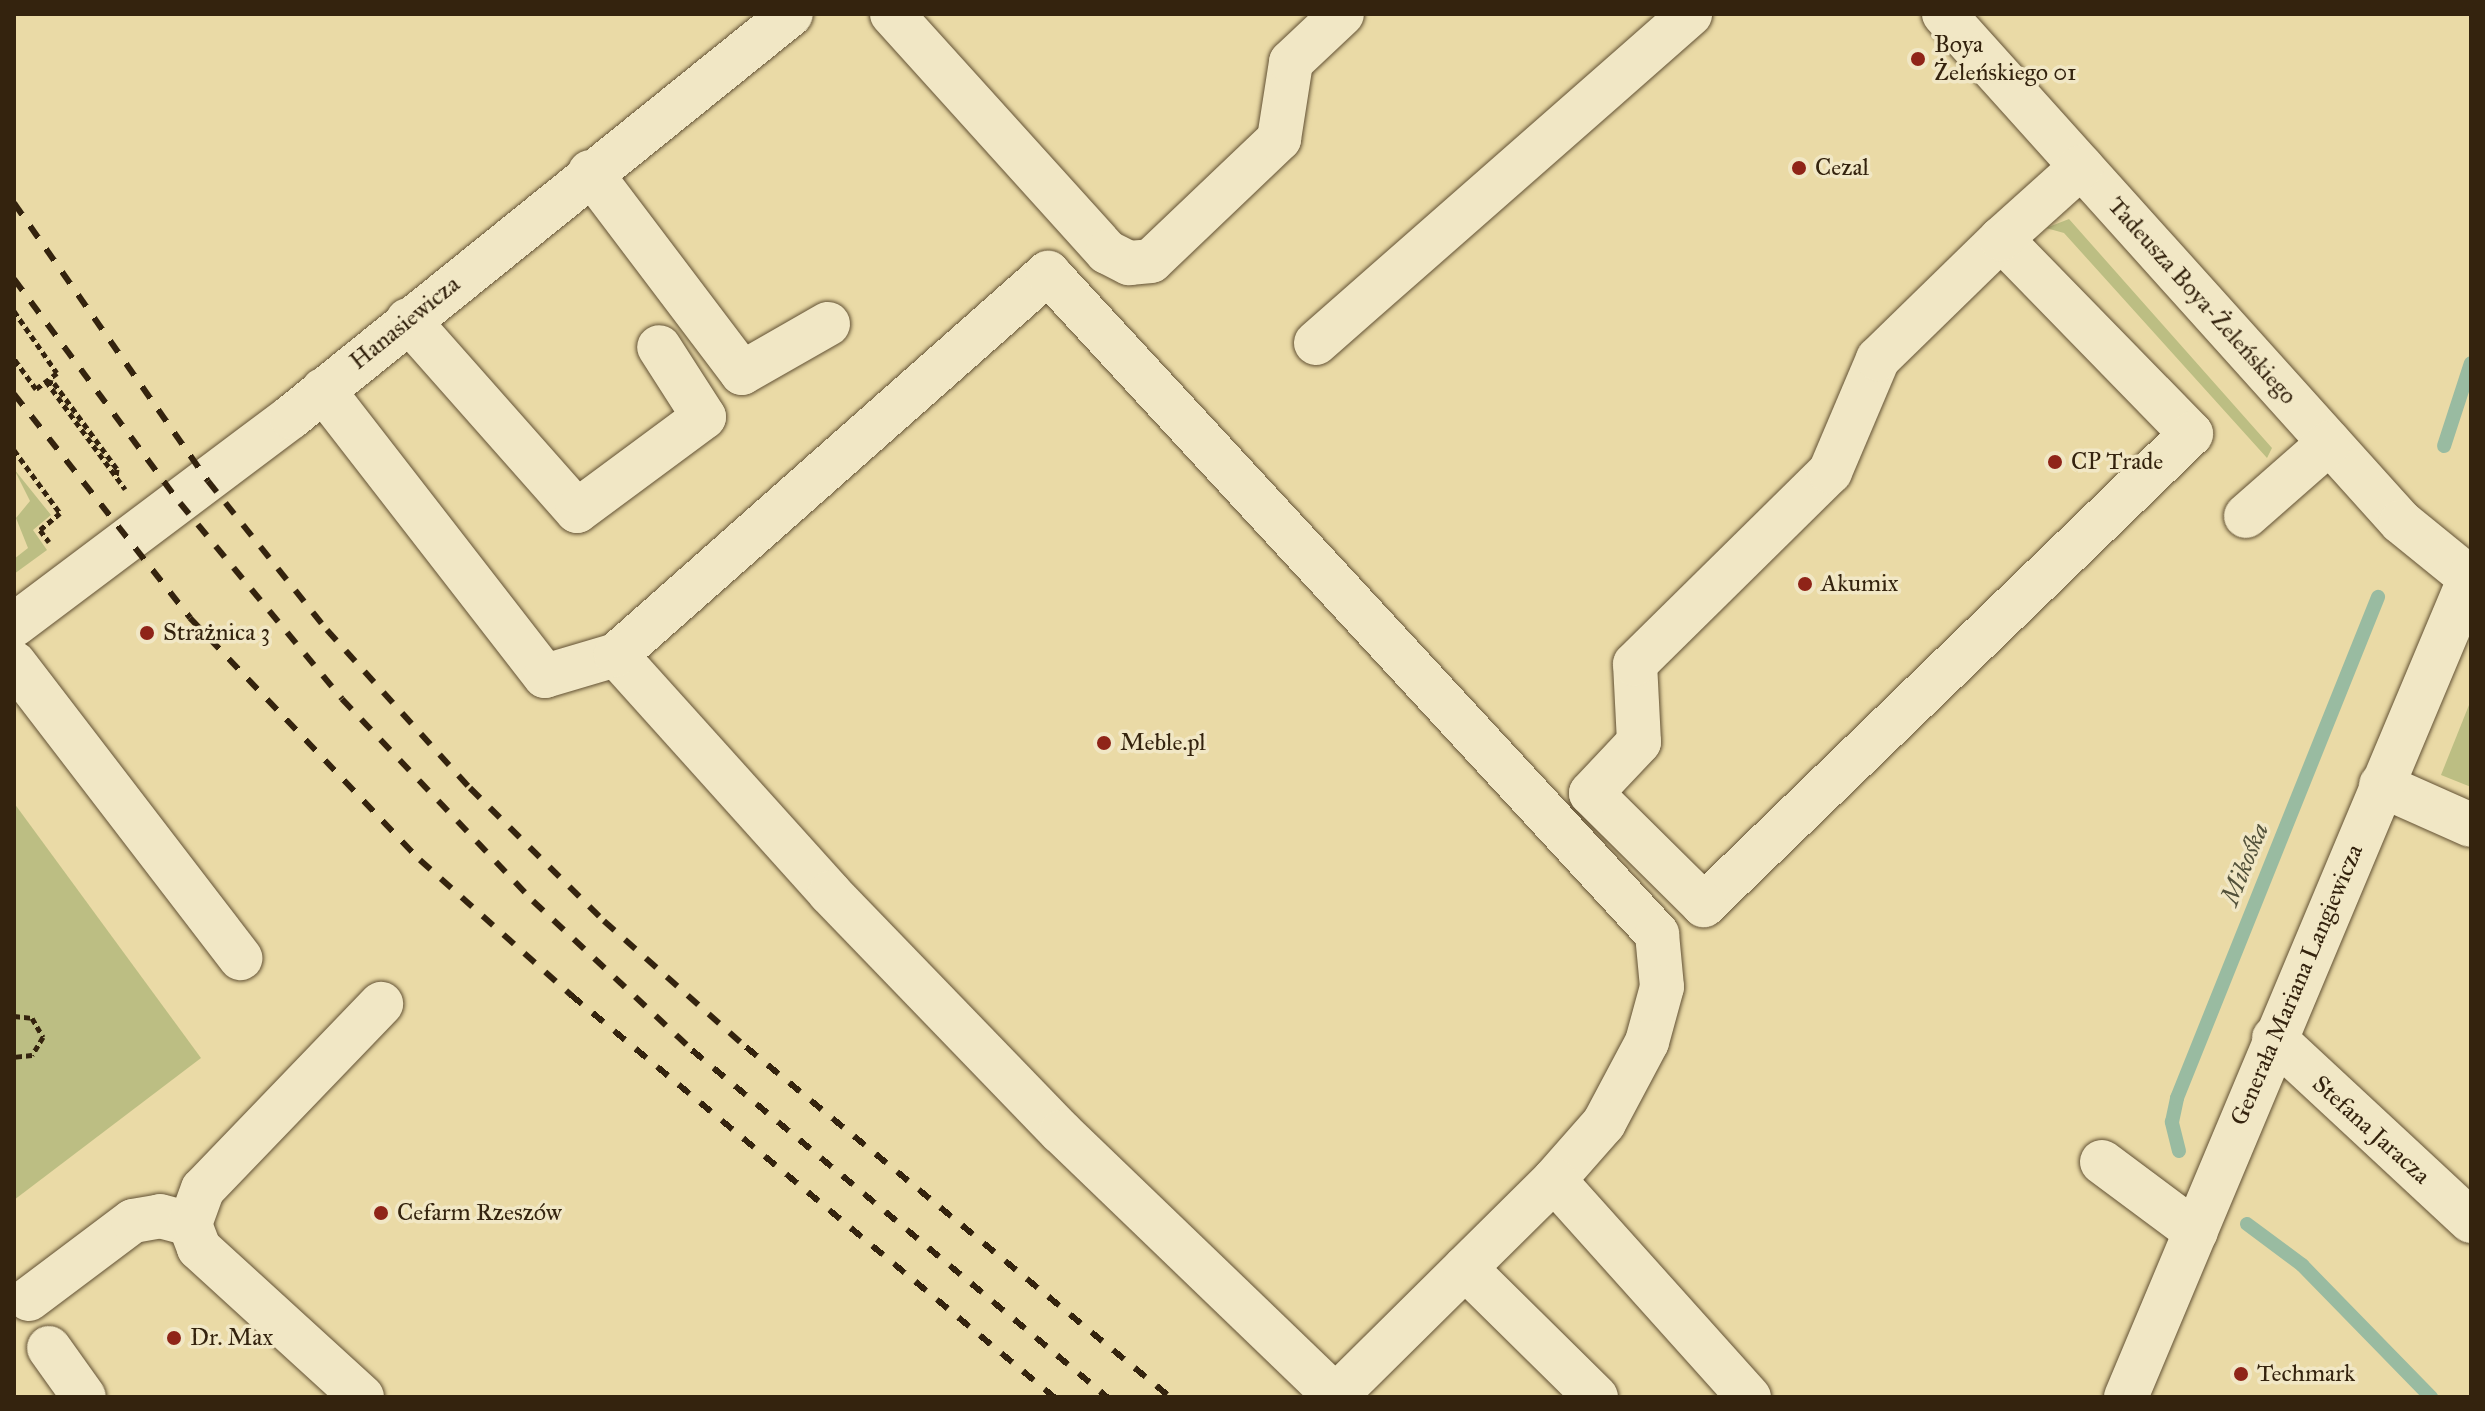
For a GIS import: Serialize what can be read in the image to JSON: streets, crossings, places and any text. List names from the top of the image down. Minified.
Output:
{"streets":{"street":["Tadeusza Boya-Żeleńskiego","Hanasiewicza","Generała Mariana Langiewicza","Stefana Jaracza"]},"crossings":[["Tadeusza Boya-Żeleńskiego","Generała Mariana Langiewicza"],["Generała Mariana Langiewicza","Stefana Jaracza"]],"water":["Mikośka"],"places":["Boya Żeleńskiego 01","Cezal","CP Trade","Akumix","Strażnica 3","Meble.pl","Cefarm Rzeszów","Dr. Max","Techmark"]}
